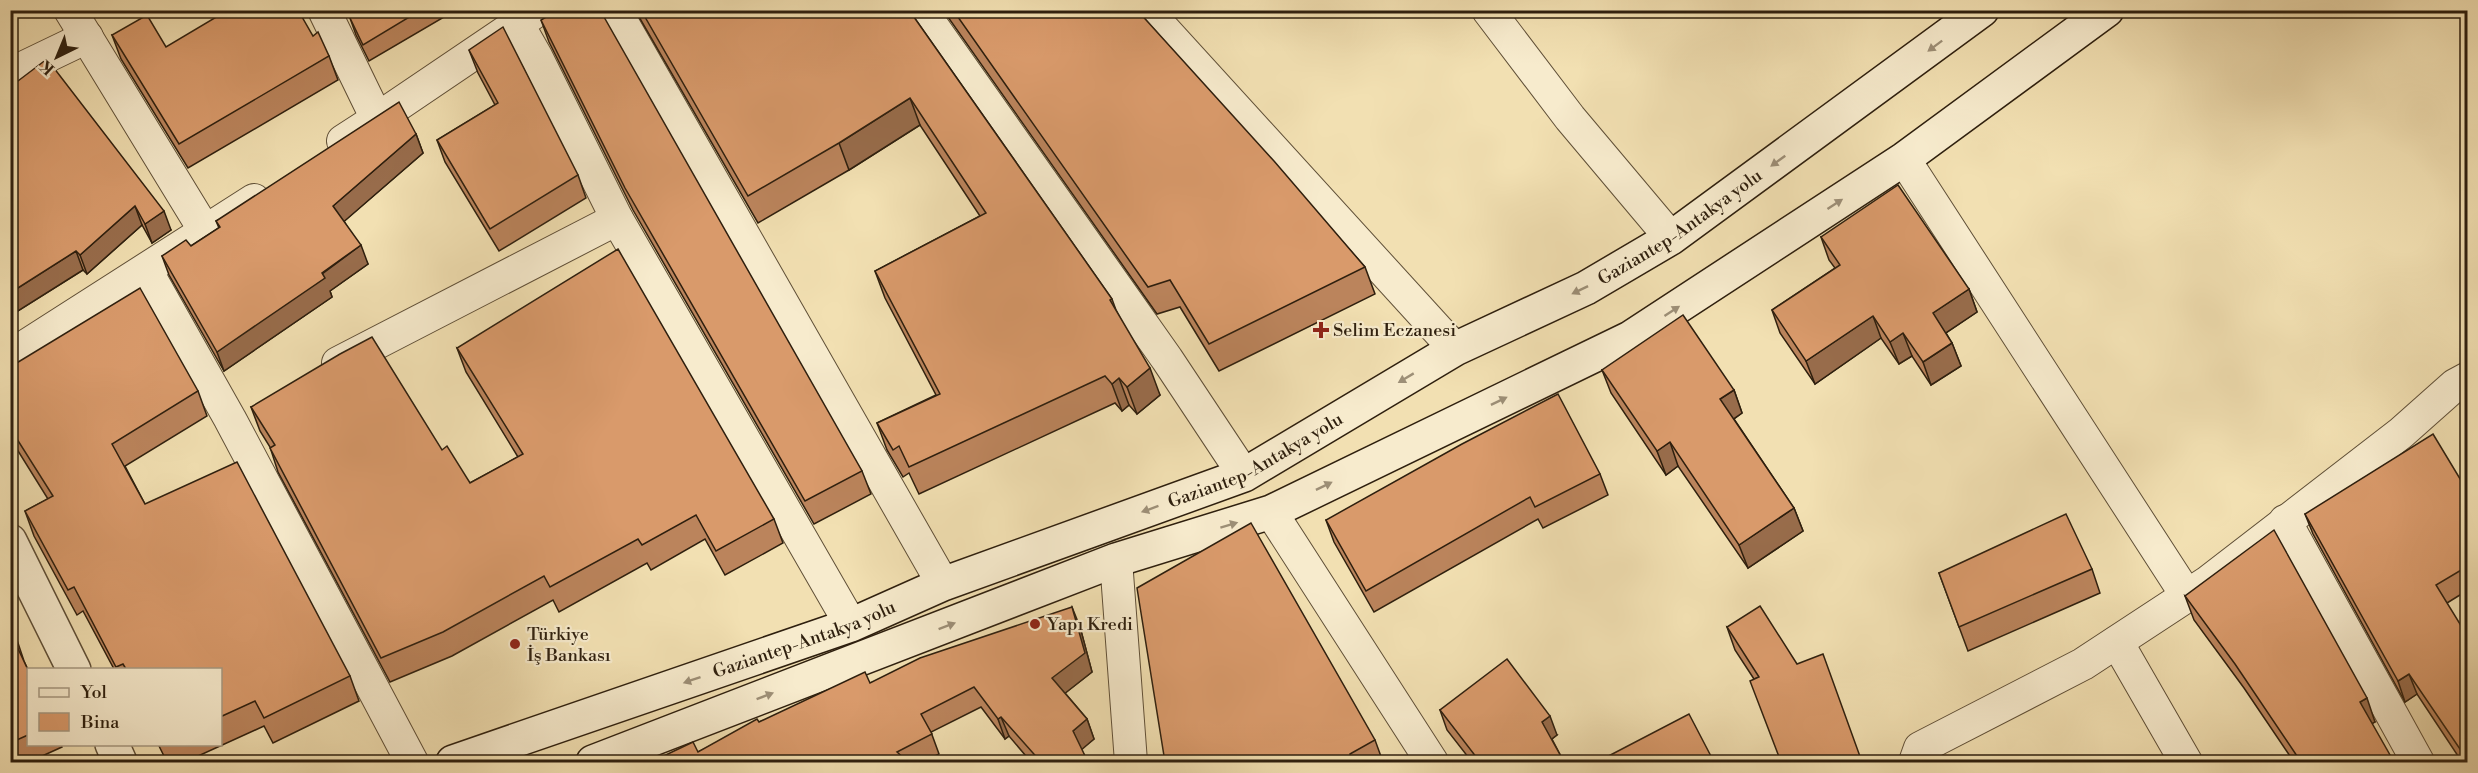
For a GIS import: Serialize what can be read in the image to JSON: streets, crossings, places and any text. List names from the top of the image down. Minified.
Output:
{"streets":{"main road":["Gaziantep-Antakya yolu"]},"places":{"health":["Selim Eczanesi"],"other":["Yapı Kredi","Türkiye İş Bankası"]},"legend":["Yol","Bina"],"north":"bottom left"}
